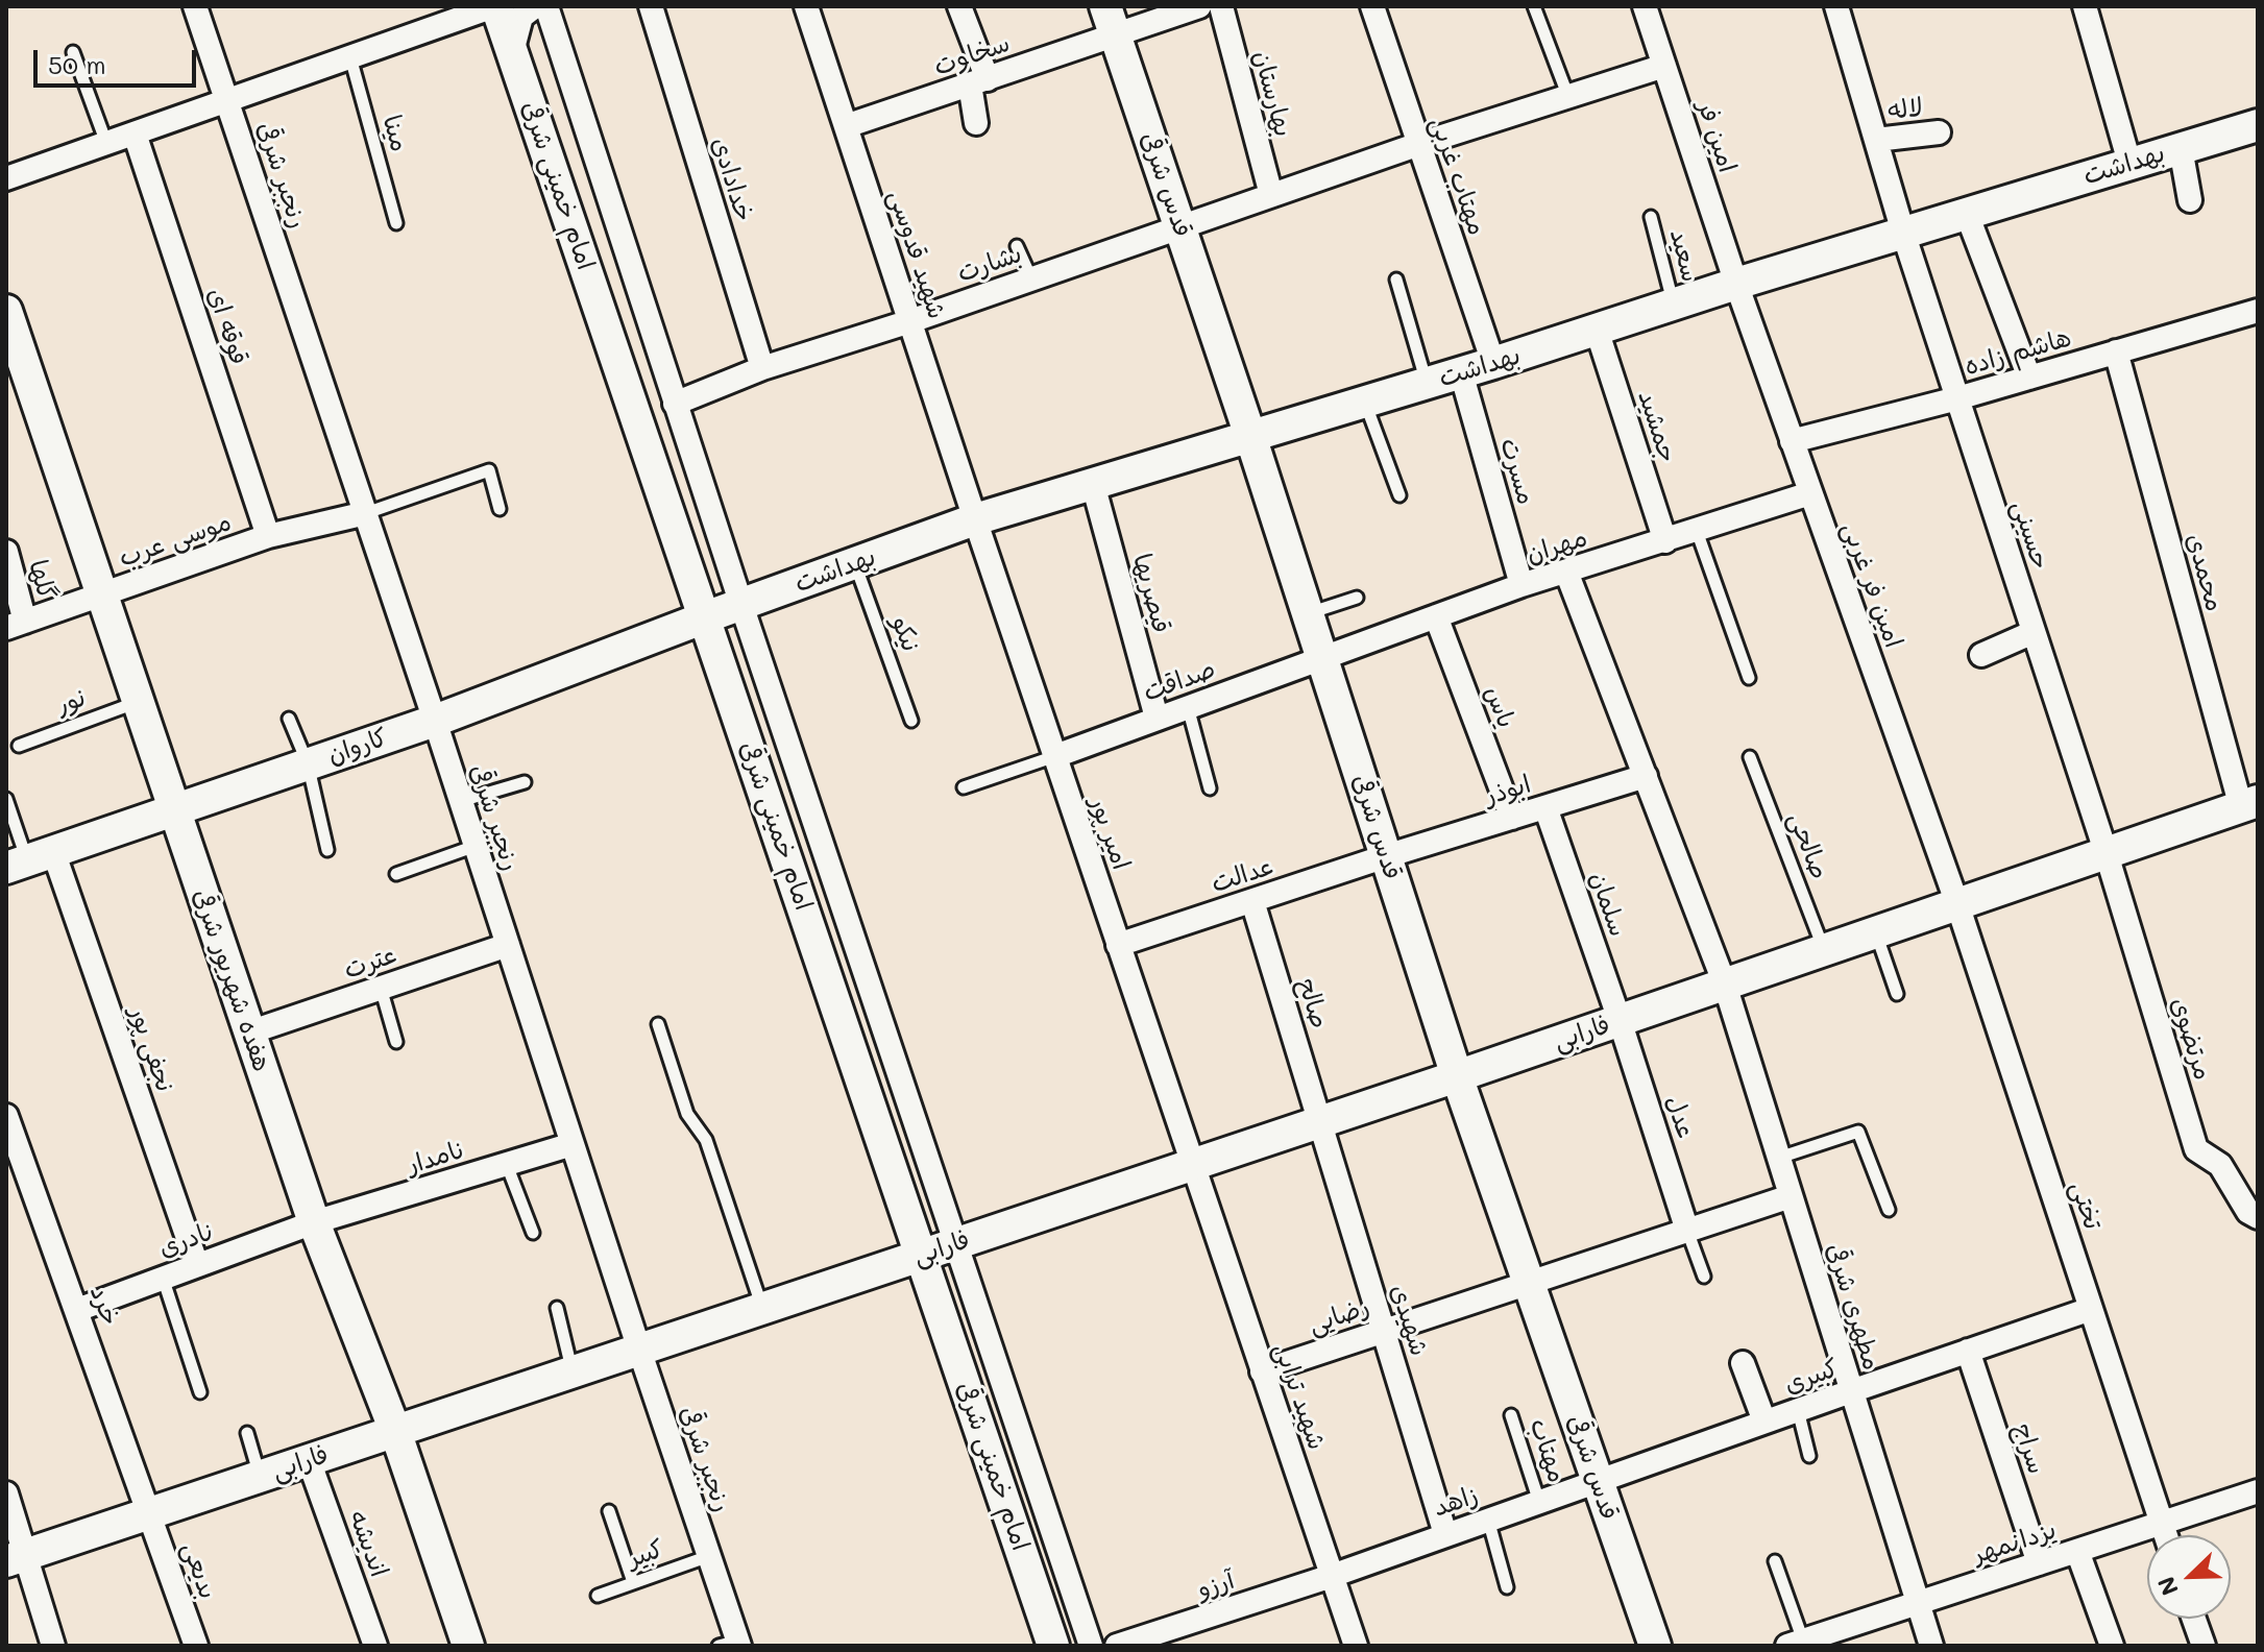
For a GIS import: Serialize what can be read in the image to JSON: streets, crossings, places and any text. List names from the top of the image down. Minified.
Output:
{"streets":{"street":["سخاوت","بهارستان","لاله","امین فر","بهداشت","رنجبر شرقی","مهتاب غربی","خدادادی","قدس شرقی","امام خمینی شرقی","شهید قدوسی","بشارت","قوقه ای","هاشم زاده","جمشید","مسرت","حسینی","موسی عرب","مهران","محمدی","گلها","امین فر غربی","قیصریها","صداقت","یاس","کاروان","ابوذر","امیر پور","عدالت","سلمان","عترت","هفده شهریور شرقی","صالح","فارابی","مرتضوی","نجفی پور","عدل","نامدار","تختی","نادری","خرد","مطهری شرقی","رضایی","شهیدی","کبیری","شهید ترابی","سراج","زاهد","یزدانمهر","اندیشه","بدیعی","آرزو"],"lane":["مینا","سعید","نیکو","نور","صالحی","مهتاب","کبیر"]},"crossings":[["سخاوت","قدس شرقی"],["سخاوت","شهید قدوسی"],["لاله","حسینی"],["امین فر","بهداشت"],["امین فر","امین فر غربی"],["بهداشت","مهتاب غربی"],["بهداشت","قدس شرقی"],["بهداشت","امام خمینی شرقی"],["بهداشت","شهید قدوسی"],["بهداشت","سعید"],["بهداشت","جمشید"],["بهداشت","مسرت"],["بهداشت","حسینی"],["بهداشت","امین فر غربی"],["بهداشت","قیصریها"],["بهداشت","نیکو"],["بهداشت","کاروان"],["بهداشت","امیر پور"],["رنجبر شرقی","موسی عرب"],["رنجبر شرقی","کاروان"],["رنجبر شرقی","عترت"],["رنجبر شرقی","فارابی"],["رنجبر شرقی","نامدار"],["رنجبر شرقی","کبیر"],["خدادادی","بشارت"],["قدس شرقی","بشارت"],["قدس شرقی","مهران"],["قدس شرقی","صداقت"],["قدس شرقی","ابوذر"],["قدس شرقی","عدالت"],["قدس شرقی","فارابی"],["قدس شرقی","رضایی"],["قدس شرقی","کبیری"],["قدس شرقی","زاهد"],["امام خمینی شرقی","کاروان"],["امام خمینی شرقی","فارابی"],["شهید قدوسی","بشارت"],["شهید قدوسی","امیر پور"],["قوقه ای","موسی عرب"],["هاشم زاده","حسینی"],["هاشم زاده","محمدی"],["هاشم زاده","امین فر غربی"],["جمشید","مهران"],["مسرت","مهران"],["حسینی","فارابی"],["حسینی","مرتضوی"],["موسی عرب","گلها"],["موسی عرب","هفده شهریور شرقی"],["مهران","امین فر غربی"],["مهران","صداقت"],["مهران","یاس"],["محمدی","فارابی"],["امین فر غربی","فارابی"],["امین فر غربی","تختی"],["قیصریها","صداقت"],["صداقت","امیر پور"],["نور","هفده شهریور شرقی"],["یاس","ابوذر"],["کاروان","هفده شهریور شرقی"],["کاروان","نجفی پور"],["ابوذر","عدالت"],["ابوذر","سلمان"],["امیر پور","عدالت"],["امیر پور","فارابی"],["امیر پور","شهید ترابی"],["صالحی","فارابی"],["عدالت","صالح"],["سلمان","فارابی"],["سلمان","عدل"],["عترت","هفده شهریور شرقی"],["هفده شهریور شرقی","فارابی"],["هفده شهریور شرقی","نامدار"],["هفده شهریور شرقی","نادری"],["صالح","فارابی"],["صالح","شهیدی"],["فارابی","مرتضوی"],["فارابی","عدل"],["فارابی","تختی"],["فارابی","خرد"],["فارابی","مطهری شرقی"],["فارابی","شهیدی"],["فارابی","شهید ترابی"],["فارابی","اندیشه"],["فارابی","بدیعی"],["نجفی پور","نادری"],["نامدار","نادری"],["تختی","کبیری"],["تختی","یزدانمهر"],["نادری","خرد"],["خرد","بدیعی"],["مطهری شرقی","کبیری"],["مطهری شرقی","یزدانمهر"],["رضایی","شهیدی"],["رضایی","شهید ترابی"],["شهیدی","زاهد"],["کبیری","سراج"],["کبیری","زاهد"],["شهید ترابی","زاهد"],["شهید ترابی","آرزو"],["سراج","یزدانمهر"],["مهتاب","زاهد"],["زاهد","آرزو"]],"scale_bar":"50 m","north":"bottom left"}
